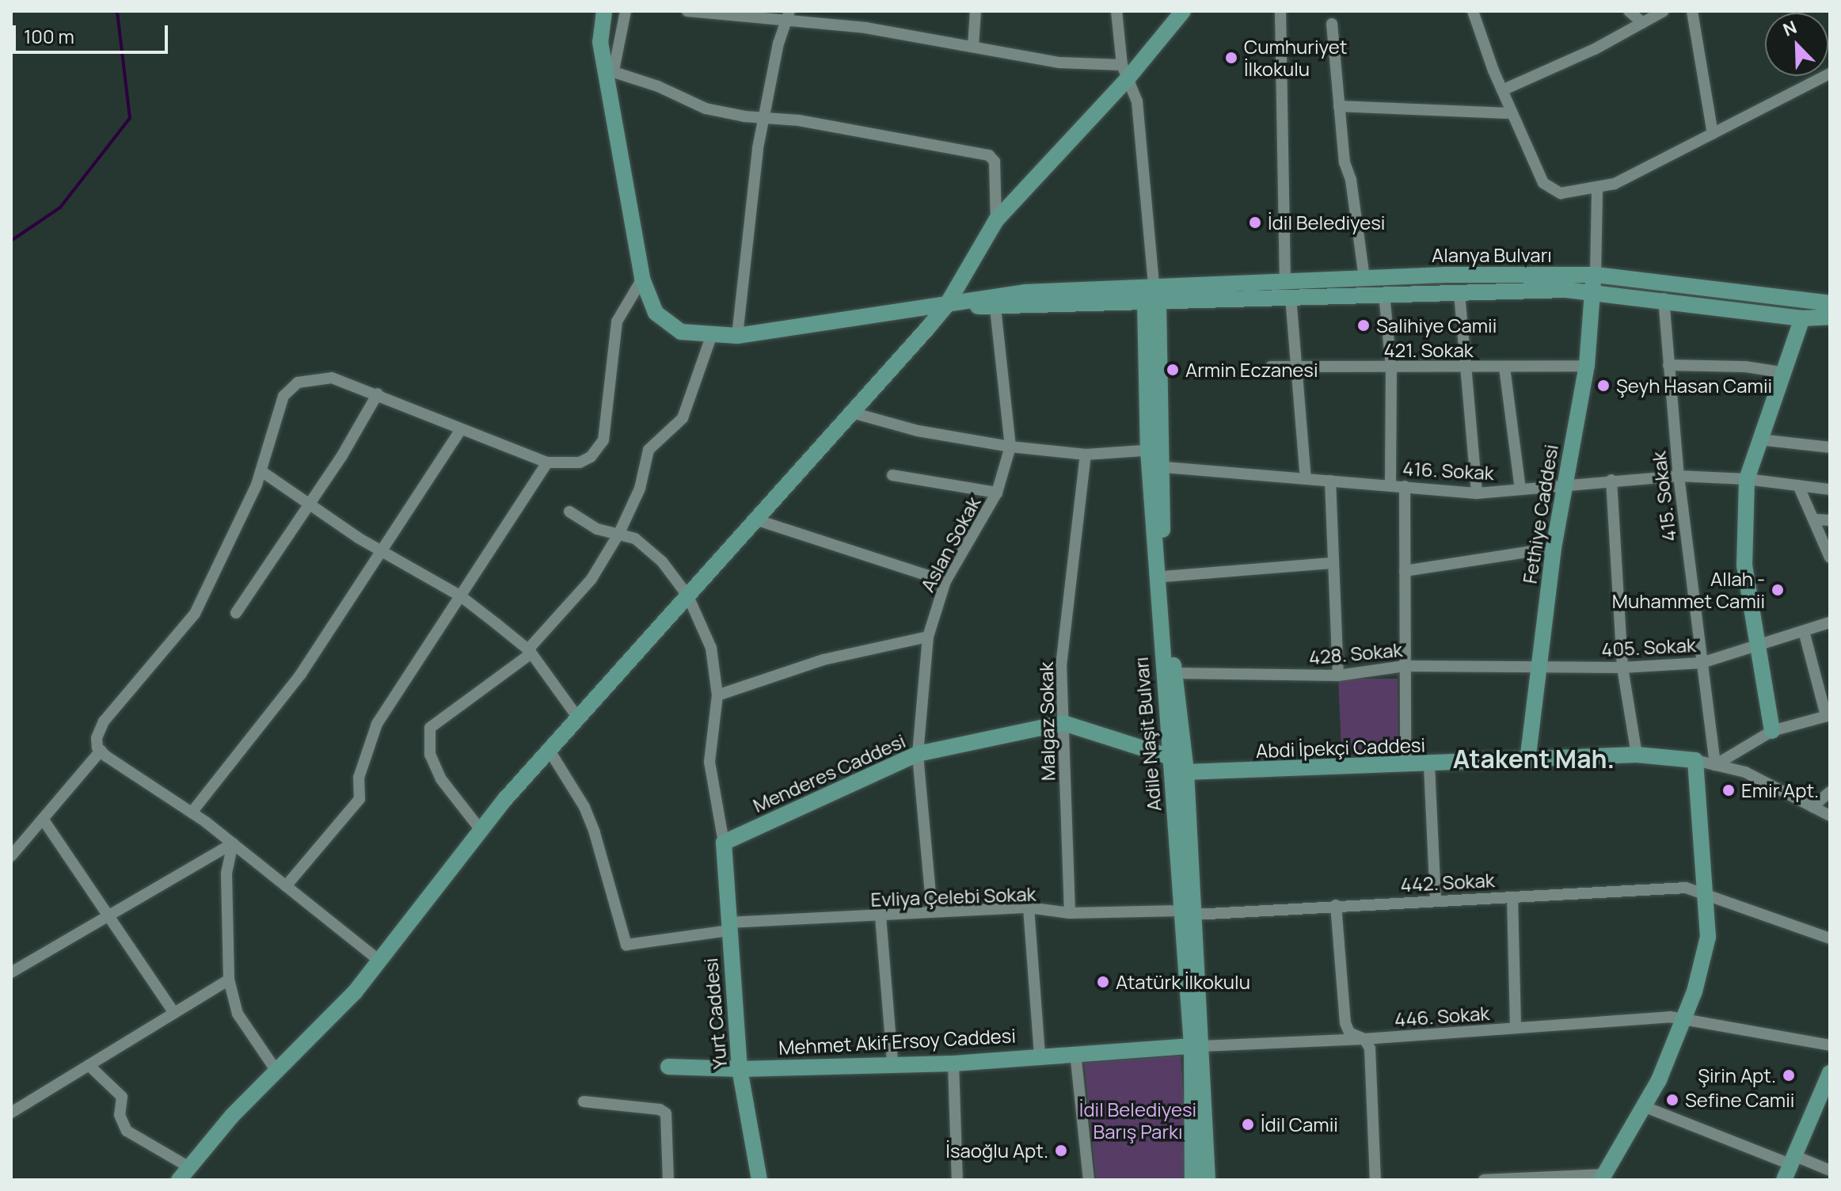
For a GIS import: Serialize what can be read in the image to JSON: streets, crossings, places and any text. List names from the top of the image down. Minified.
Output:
{"streets":{"street":["Alanya Bulvarı","421. Sokak","416. Sokak","415. Sokak","Fethiye Caddesi","Aslan Sokak","405. Sokak","428. Sokak","Malgaz Sokak","Adile Naşit Bulvarı","Abdi İpekçi Caddesi","Menderes Caddesi","442. Sokak","Evliya Çelebi Sokak","Yurt Caddesi","446. Sokak","Mehmet Akif Ersoy Caddesi"]},"crossings":[["Alanya Bulvarı","415. Sokak"],["Alanya Bulvarı","Fethiye Caddesi"],["Alanya Bulvarı","Adile Naşit Bulvarı"],["421. Sokak","Fethiye Caddesi"],["416. Sokak","415. Sokak"],["416. Sokak","Fethiye Caddesi"],["416. Sokak","Aslan Sokak"],["416. Sokak","Malgaz Sokak"],["416. Sokak","Adile Naşit Bulvarı"],["415. Sokak","405. Sokak"],["Fethiye Caddesi","405. Sokak"],["Fethiye Caddesi","428. Sokak"],["Fethiye Caddesi","Abdi İpekçi Caddesi"],["Aslan Sokak","Menderes Caddesi"],["Aslan Sokak","Evliya Çelebi Sokak"],["405. Sokak","428. Sokak"],["428. Sokak","Adile Naşit Bulvarı"],["Malgaz Sokak","Menderes Caddesi"],["Malgaz Sokak","Evliya Çelebi Sokak"],["Adile Naşit Bulvarı","Abdi İpekçi Caddesi"],["Adile Naşit Bulvarı","Menderes Caddesi"],["Adile Naşit Bulvarı","442. Sokak"],["Adile Naşit Bulvarı","Evliya Çelebi Sokak"],["Adile Naşit Bulvarı","446. Sokak"],["Adile Naşit Bulvarı","Mehmet Akif Ersoy Caddesi"],["Menderes Caddesi","Yurt Caddesi"],["442. Sokak","Evliya Çelebi Sokak"],["Evliya Çelebi Sokak","Yurt Caddesi"],["Yurt Caddesi","Mehmet Akif Ersoy Caddesi"],["446. Sokak","Mehmet Akif Ersoy Caddesi"]],"districts":["Atakent Mah."],"parks":["İdil Belediyesi Barış Parkı"],"places":["Cumhuriyet İlkokulu","İdil Belediyesi","Salihiye Camii","Armin Eczanesi","Şeyh Hasan Camii","Allah - Muhammet Camii","Emir Apt.","Atatürk İlkokulu","Şirin Apt.","Sefine Camii","İdil Camii","İsaoğlu Apt."],"scale_bar":"100 m","north":"top left"}
